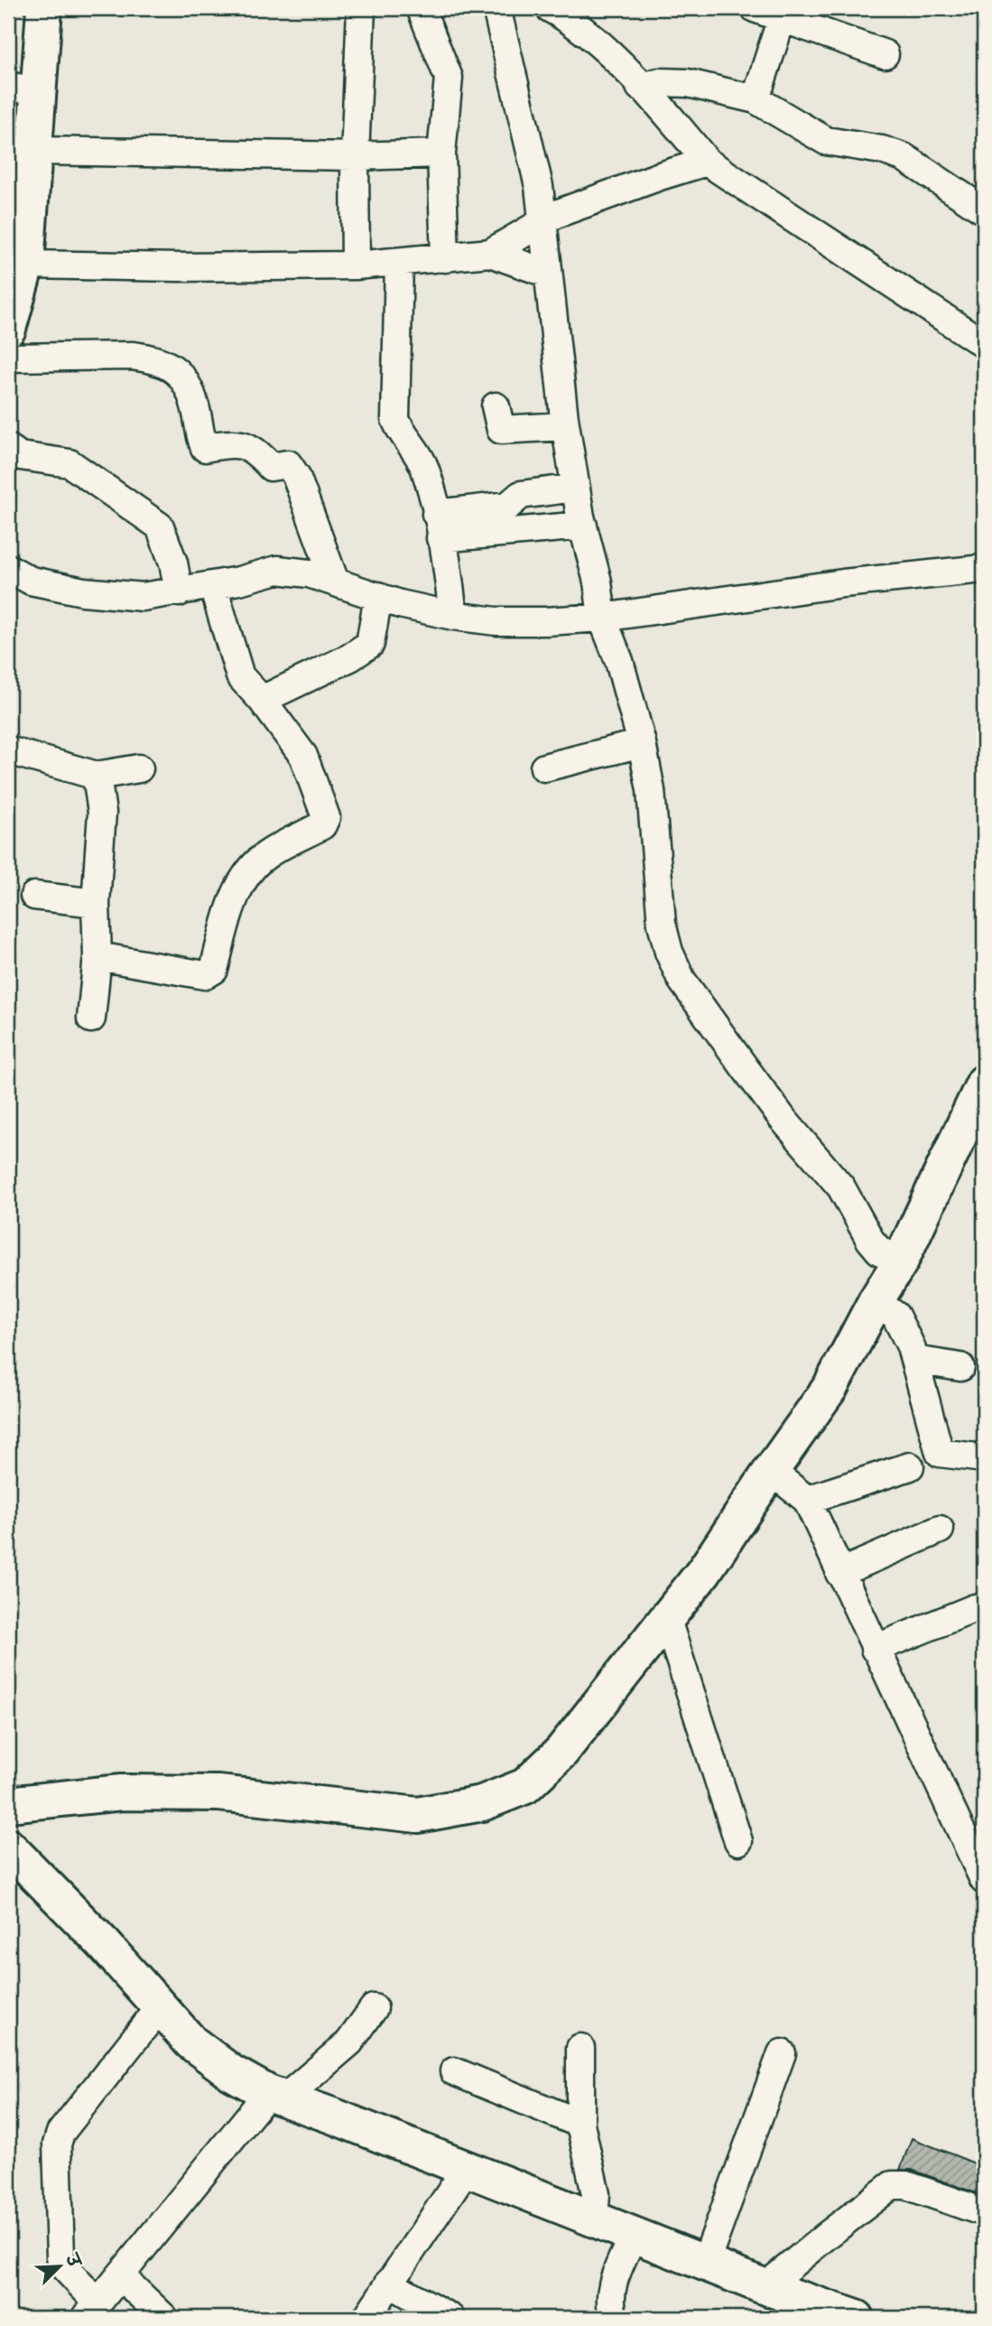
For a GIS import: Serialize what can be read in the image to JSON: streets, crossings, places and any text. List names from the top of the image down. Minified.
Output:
{"north":"top right"}
